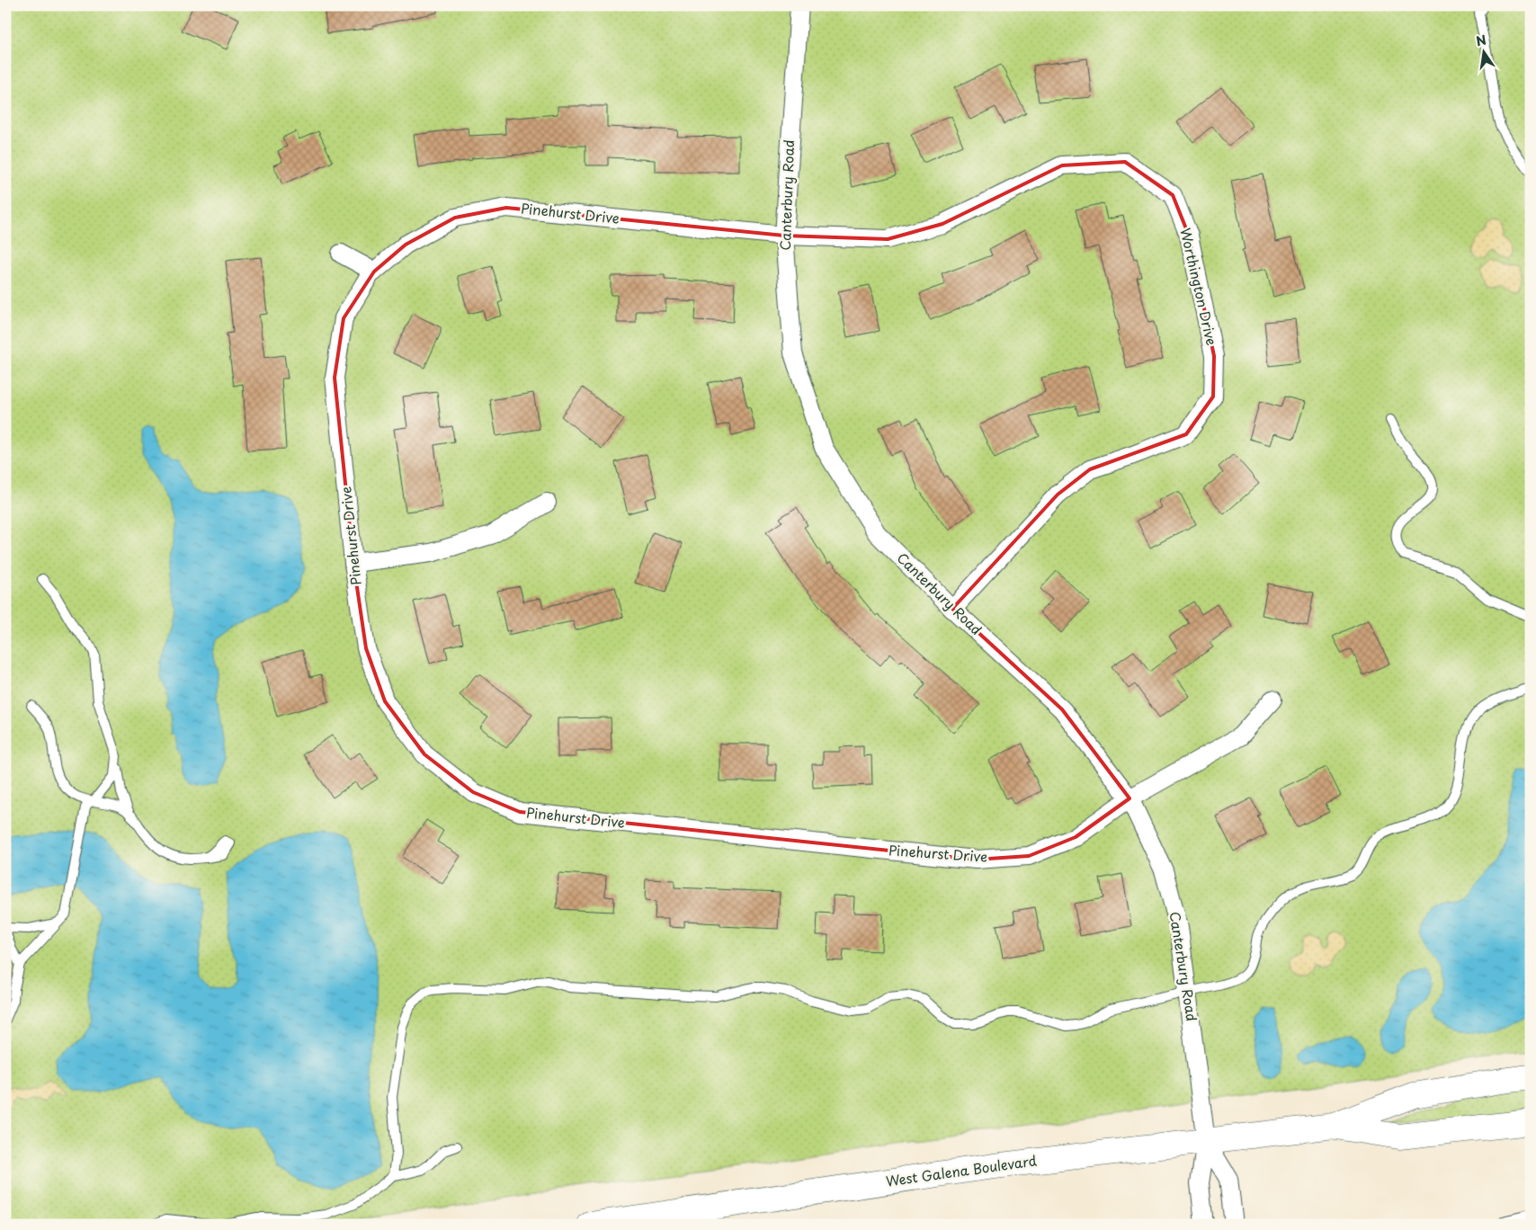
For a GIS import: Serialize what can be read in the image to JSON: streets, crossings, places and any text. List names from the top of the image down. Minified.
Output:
{"streets":{"main road":["West Galena Boulevard"],"street":["Canterbury Road","Pinehurst Drive","Worthington Drive"]},"crossings":[["Canterbury Road","Pinehurst Drive"],["Canterbury Road","Worthington Drive"],["Canterbury Road","West Galena Boulevard"],["Pinehurst Drive","Worthington Drive"]],"north":"top"}
